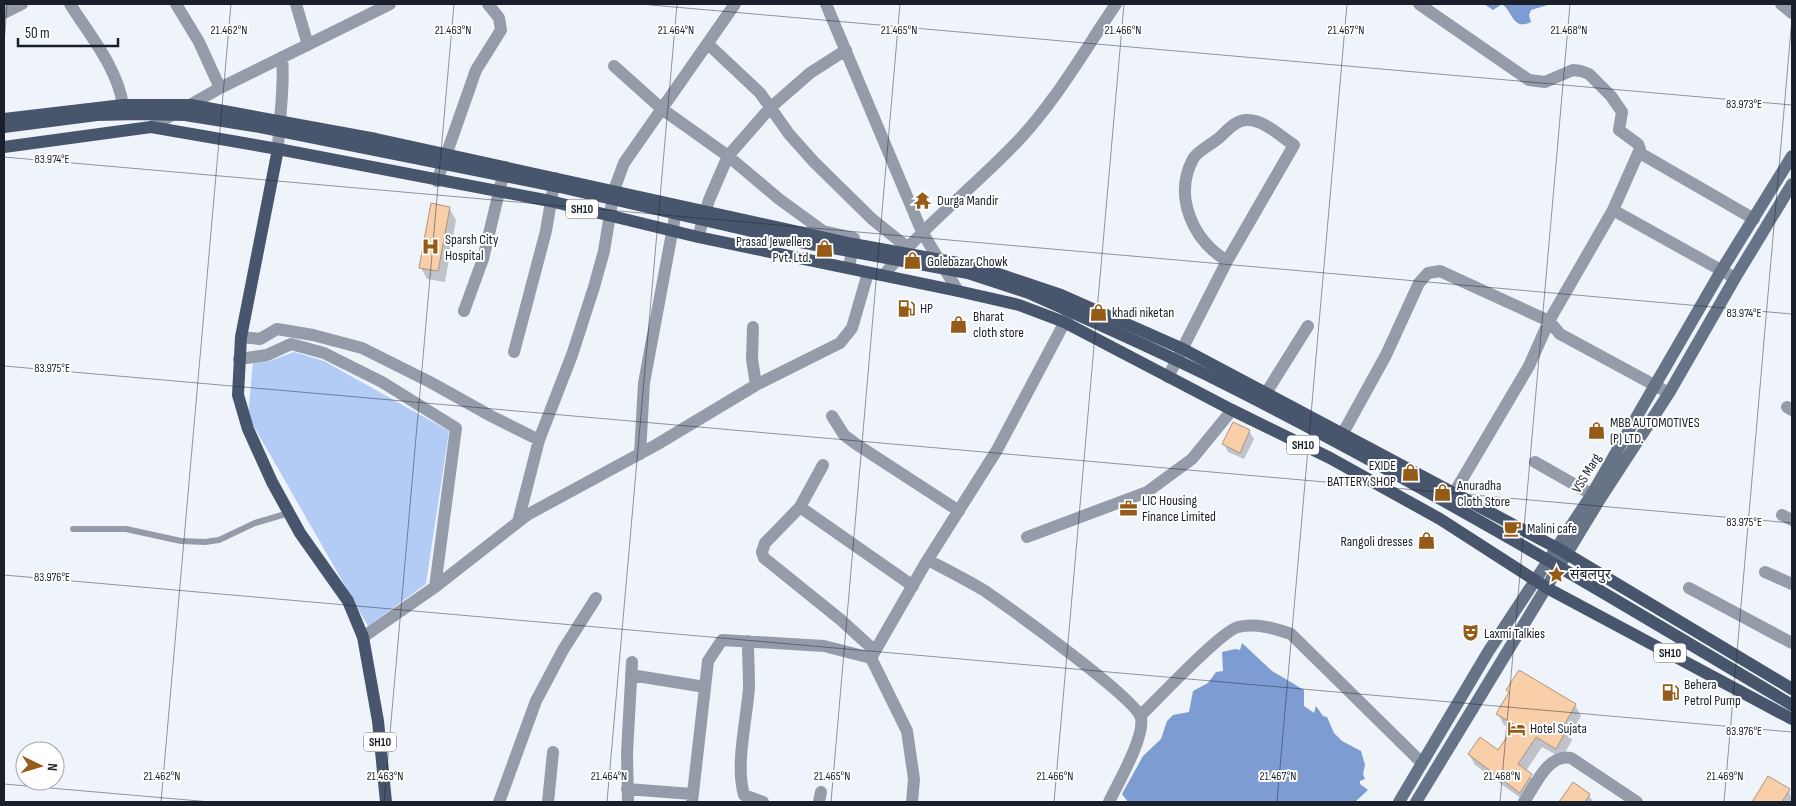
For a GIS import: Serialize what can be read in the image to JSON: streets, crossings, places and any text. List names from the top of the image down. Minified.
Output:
{"streets":{"main road":["SH10","VSS Marg"]},"crossings":[["SH10","VSS Marg"]],"places":{"temple":["Durga Mandir"],"hospital":["Sparsh City Hospital"],"shop":["Prasad Jewellers Pvt. Ltd.","Golebazar Chowk","khadi niketan","Bharat cloth store","MBB AUTOMOTIVES (P) LTD.","EXIDE BATTERY SHOP","Anuradha Cloth Store","Rangoli dresses"],"fuel station":["HP","Behera Petrol Pump"],"office":["LIC Housing Finance Limited"],"cafe":["Malini cafe"],"place":["संबलपुर"],"theatre":["Laxmi Talkies"],"hotel":["Hotel Sujata"]},"scale_bar":"50 m","north":"right","coordinates":["21.463°N","21.468°N","21.462°N","21.464°N","21.465°N","21.466°N","21.467°N","83.973°E","83.974°E","83.975°E","83.976°E","21.469°N"]}
